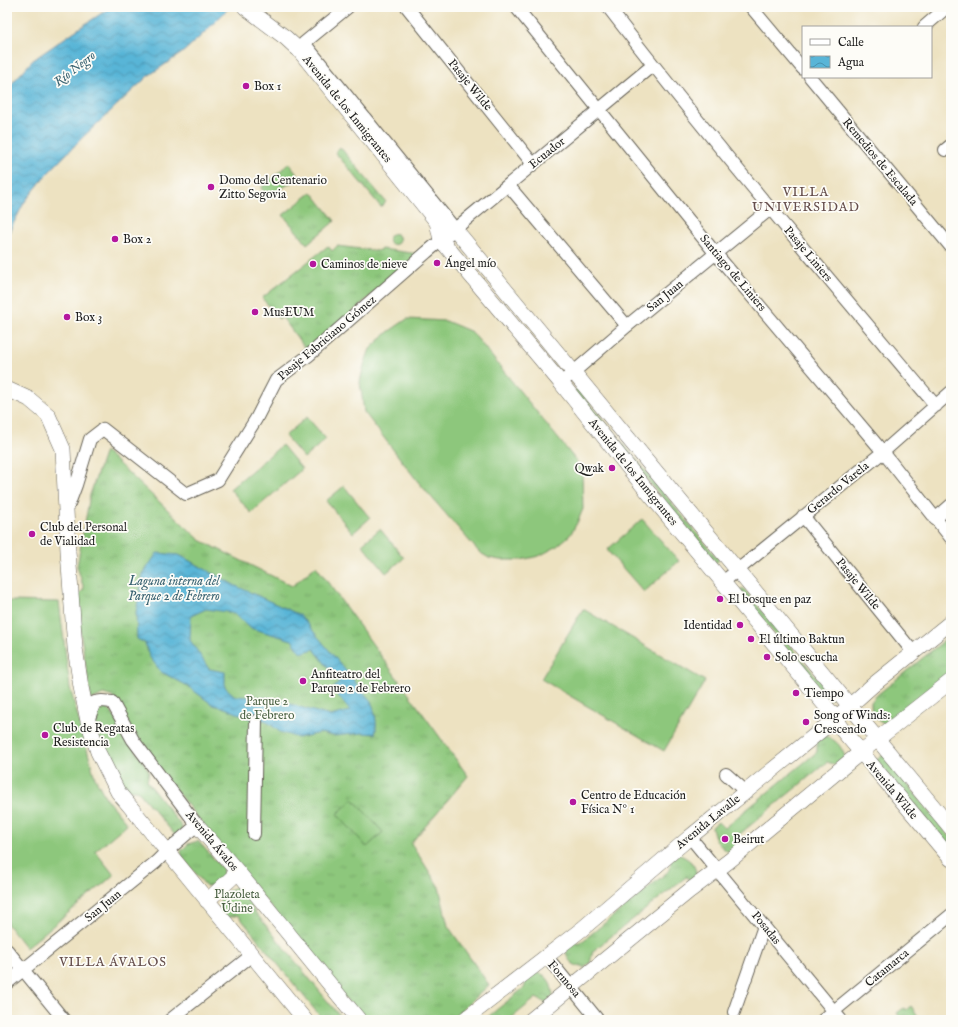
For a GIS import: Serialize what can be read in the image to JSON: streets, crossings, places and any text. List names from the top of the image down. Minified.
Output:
{"streets":{"main road":["Avenida de los Inmigrantes","Avenida Wilde","Avenida Lavalle","Avenida Ávalos"],"street":["Pasaje Wilde","Ecuador","Remedios de Escalada","Pasaje Liniers","Santiago de Liniers","San Juan","Pasaje Fabriciano Gómez","Gerardo Varela","Posadas","Catamarca","Formosa"]},"crossings":[["Pasaje Wilde","Ecuador"],["Pasaje Wilde","Gerardo Varela"],["Pasaje Wilde","Avenida Lavalle"],["Avenida de los Inmigrantes","Ecuador"],["Avenida de los Inmigrantes","San Juan"],["Avenida de los Inmigrantes","Pasaje Fabriciano Gómez"],["Avenida de los Inmigrantes","Gerardo Varela"],["Avenida de los Inmigrantes","Avenida Wilde"],["Avenida de los Inmigrantes","Avenida Lavalle"],["Ecuador","Pasaje Liniers"],["Ecuador","Santiago de Liniers"],["Ecuador","Pasaje Fabriciano Gómez"],["Pasaje Liniers","San Juan"],["Pasaje Liniers","Gerardo Varela"],["Santiago de Liniers","San Juan"],["Santiago de Liniers","Gerardo Varela"],["San Juan","Avenida Ávalos"],["Avenida Wilde","Avenida Lavalle"],["Avenida Lavalle","Posadas"],["Avenida Lavalle","Formosa"],["Posadas","Catamarca"]],"districts":["VILLA UNIVERSIDAD","VILLA ÁVALOS"],"water":["Río Negro","Laguna interna del Parque 2 de Febrero"],"parks":["Parque 2 de Febrero","Plazoleta Údine"],"places":["Box 1","Domo del Centenario Zitto Segovia","Box 2","Ángel mío","Caminos de nieve","MusEUM","Box 3","Qwak","Club del Personal de Vialidad","El bosque en paz","Identidad","El último Baktun","Solo escucha","Anfiteatro del Parque 2 de Febrero","Tiempo","Song of Winds: Crescendo","Club de Regatas Resistencia","Centro de Educación Física Nº 1","Beirut"],"legend":["Calle","Agua"]}
